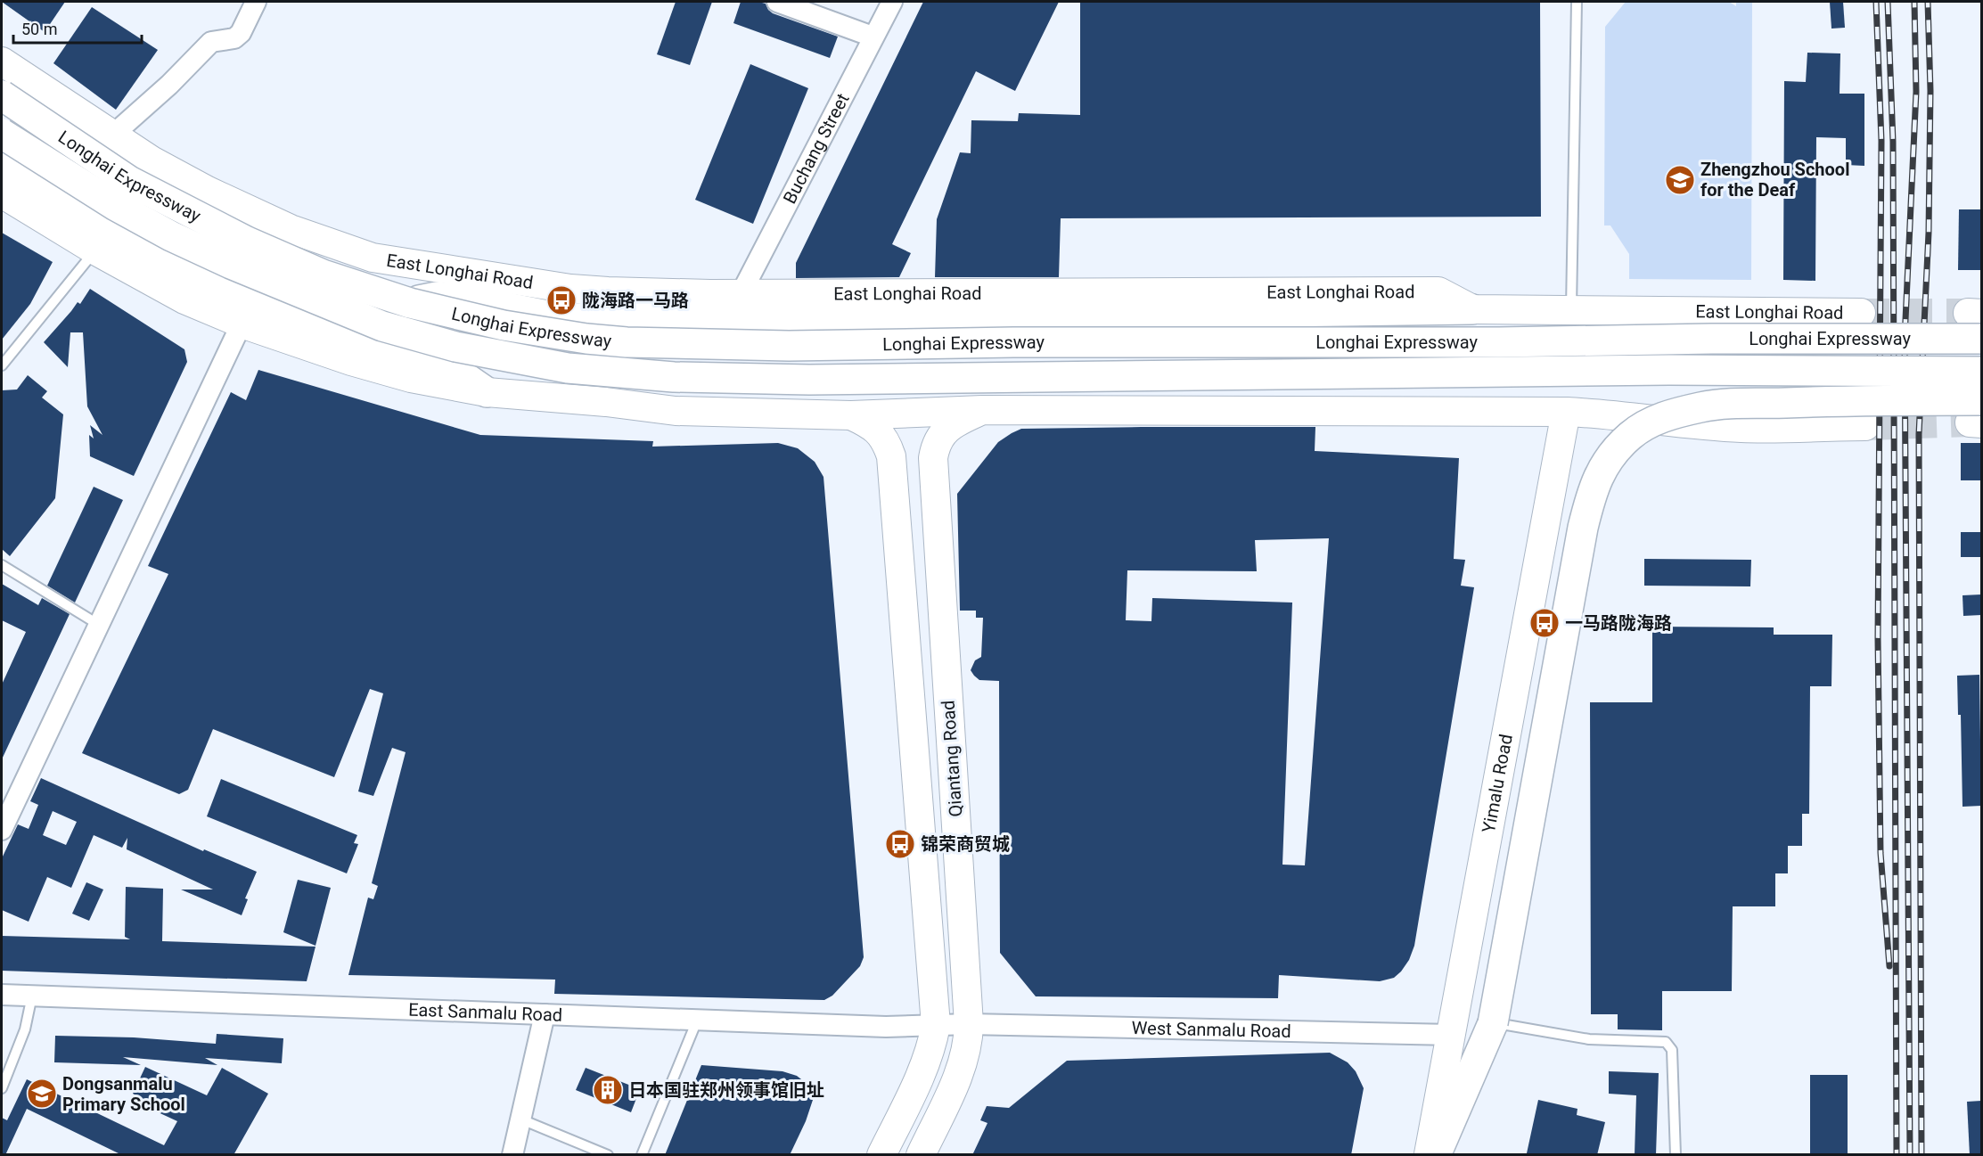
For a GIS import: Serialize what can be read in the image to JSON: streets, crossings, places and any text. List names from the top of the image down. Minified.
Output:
{"streets":{"highway":["Longhai Expressway"],"street":["Buchang Street","East Longhai Road","Qiantang Road","Yimalu Road","East Sanmalu Road","West Sanmalu Road"]},"crossings":[["Buchang Street","East Longhai Road"],["Qiantang Road","East Sanmalu Road"],["Qiantang Road","West Sanmalu Road"],["Yimalu Road","West Sanmalu Road"],["East Sanmalu Road","West Sanmalu Road"]],"places":{"school or university":["Zhengzhou School for the Deaf","Dongsanmalu Primary School"],"bus stop":["陇海路一马路","一马路陇海路","锦荣商贸城"],"building":["日本国驻郑州领事馆旧址"]},"scale_bar":"50 m"}
